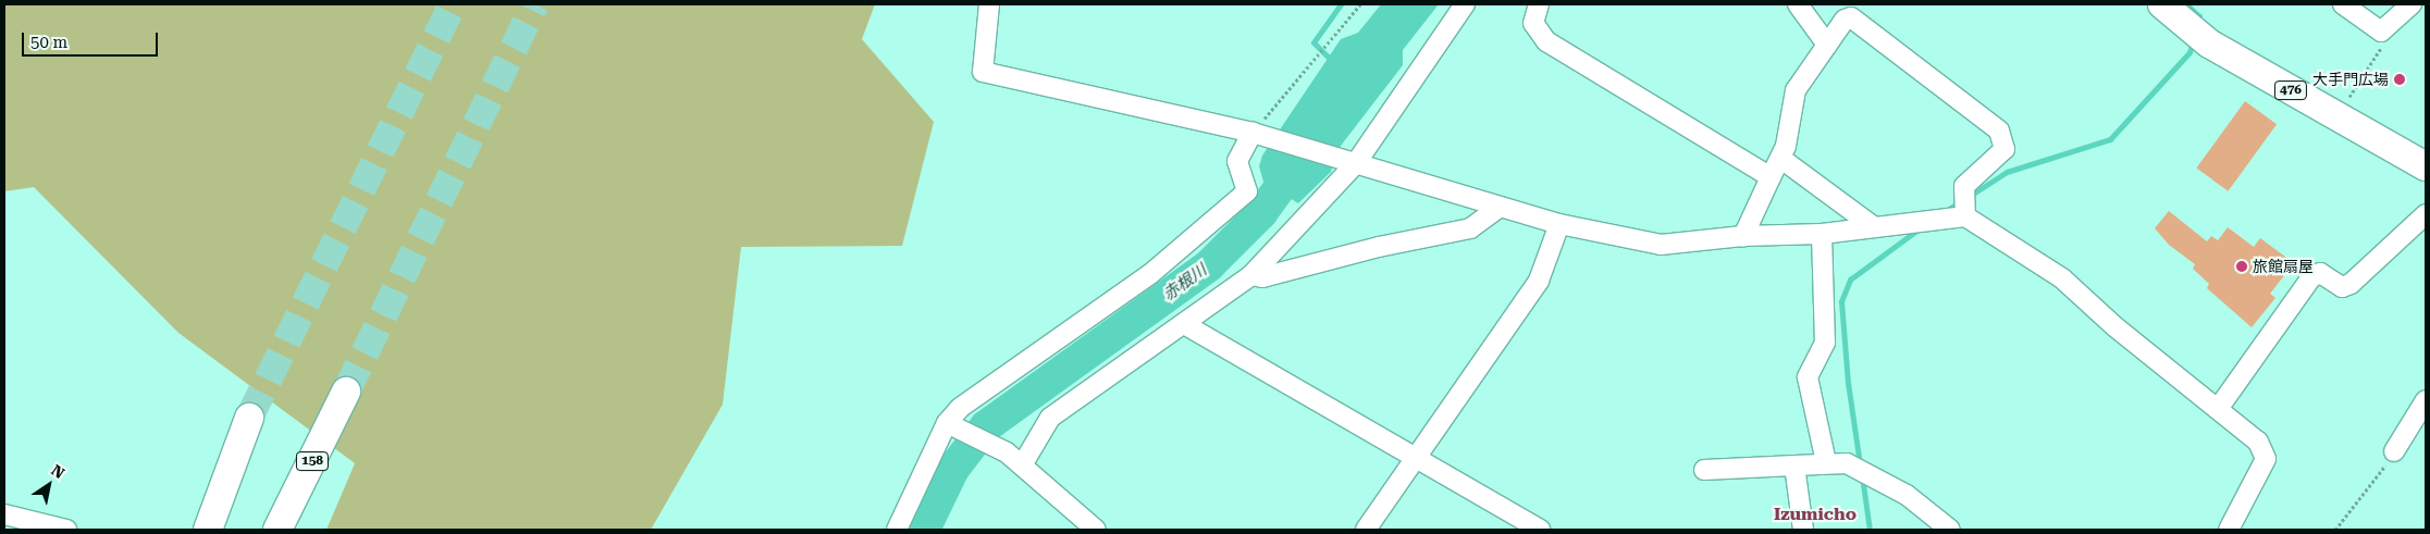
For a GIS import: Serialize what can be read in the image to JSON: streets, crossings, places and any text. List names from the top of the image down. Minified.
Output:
{"streets":{"highway":["476","158"]},"districts":["Izumicho"],"water":["赤根川"],"places":["大手門広場","旅館扇屋"],"scale_bar":"50 m","north":"top right"}
